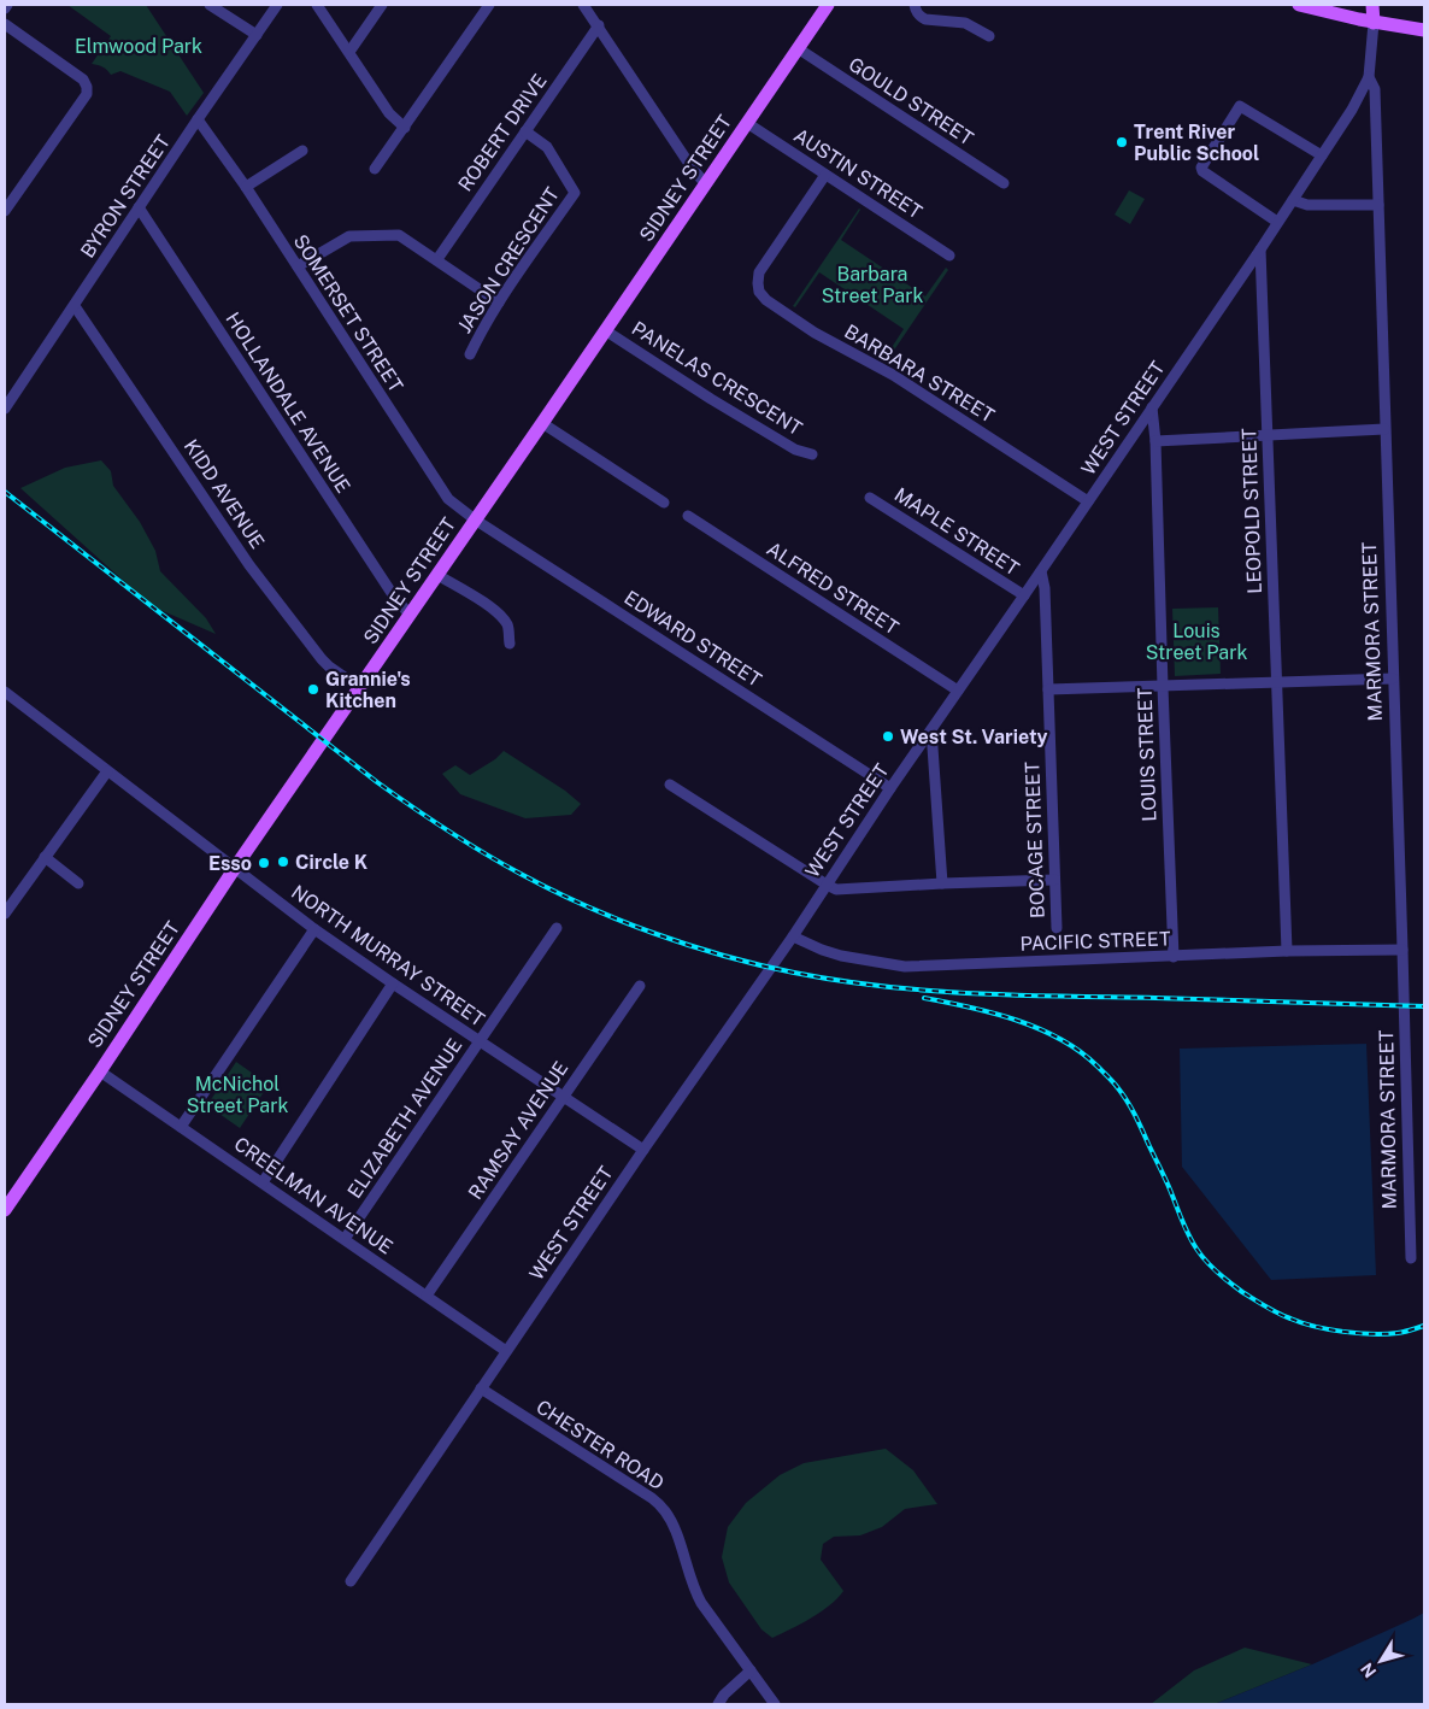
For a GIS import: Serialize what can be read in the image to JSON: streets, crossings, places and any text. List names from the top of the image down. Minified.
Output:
{"streets":{"main road":["SIDNEY STREET","MARMORA STREET"],"street":["GOULD STREET","ROBERT DRIVE","AUSTIN STREET","BYRON STREET","JASON CRESCENT","SOMERSET STREET","BARBARA STREET","PANELAS CRESCENT","HOLLANDALE AVENUE","WEST STREET","KIDD AVENUE","LEOPOLD STREET","MAPLE STREET","ALFRED STREET","EDWARD STREET","LOUIS STREET","BOCAGE STREET","PACIFIC STREET","NORTH MURRAY STREET","ELIZABETH AVENUE","RAMSAY AVENUE","CREELMAN AVENUE","CHESTER ROAD"]},"crossings":[["GOULD STREET","SIDNEY STREET"],["ROBERT DRIVE","JASON CRESCENT"],["AUSTIN STREET","SIDNEY STREET"],["AUSTIN STREET","BARBARA STREET"],["SIDNEY STREET","SOMERSET STREET"],["SIDNEY STREET","PANELAS CRESCENT"],["SIDNEY STREET","HOLLANDALE AVENUE"],["SIDNEY STREET","KIDD AVENUE"],["SIDNEY STREET","EDWARD STREET"],["SIDNEY STREET","NORTH MURRAY STREET"],["SIDNEY STREET","CREELMAN AVENUE"],["BYRON STREET","SOMERSET STREET"],["BYRON STREET","HOLLANDALE AVENUE"],["BYRON STREET","KIDD AVENUE"],["SOMERSET STREET","EDWARD STREET"],["BARBARA STREET","WEST STREET"],["WEST STREET","LEOPOLD STREET"],["WEST STREET","MAPLE STREET"],["WEST STREET","ALFRED STREET"],["WEST STREET","MARMORA STREET"],["WEST STREET","EDWARD STREET"],["WEST STREET","LOUIS STREET"],["WEST STREET","BOCAGE STREET"],["WEST STREET","PACIFIC STREET"],["WEST STREET","NORTH MURRAY STREET"],["WEST STREET","CREELMAN AVENUE"],["WEST STREET","CHESTER ROAD"],["LEOPOLD STREET","PACIFIC STREET"],["MARMORA STREET","PACIFIC STREET"],["LOUIS STREET","PACIFIC STREET"],["NORTH MURRAY STREET","ELIZABETH AVENUE"],["NORTH MURRAY STREET","RAMSAY AVENUE"],["ELIZABETH AVENUE","CREELMAN AVENUE"],["RAMSAY AVENUE","CREELMAN AVENUE"]],"parks":["Elmwood Park","Barbara Street Park","Louis Street Park","McNichol Street Park"],"places":["Trent River Public School","Grannie's Kitchen","West St. Variety","Circle K","Esso"],"north":"bottom left"}
